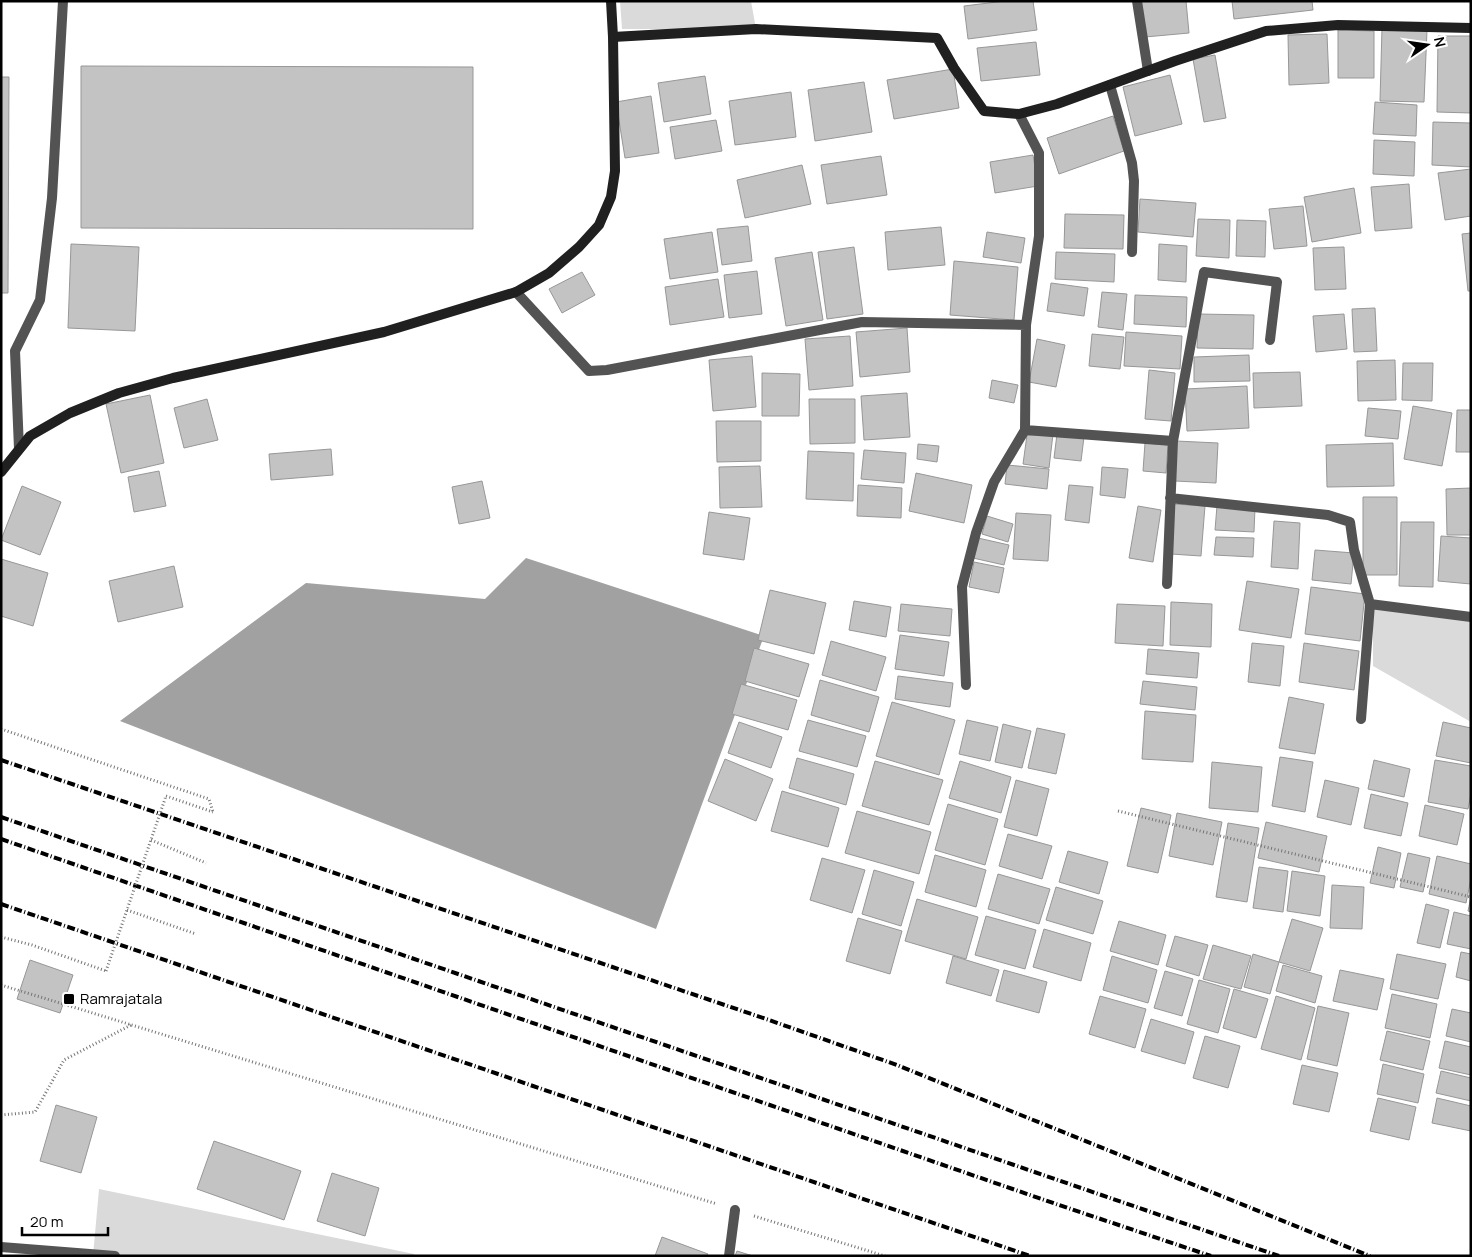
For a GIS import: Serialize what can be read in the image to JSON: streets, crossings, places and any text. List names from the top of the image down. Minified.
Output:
{"places":{"transit":["Ramrajatala"]},"scale_bar":"20 m","north":"right"}
